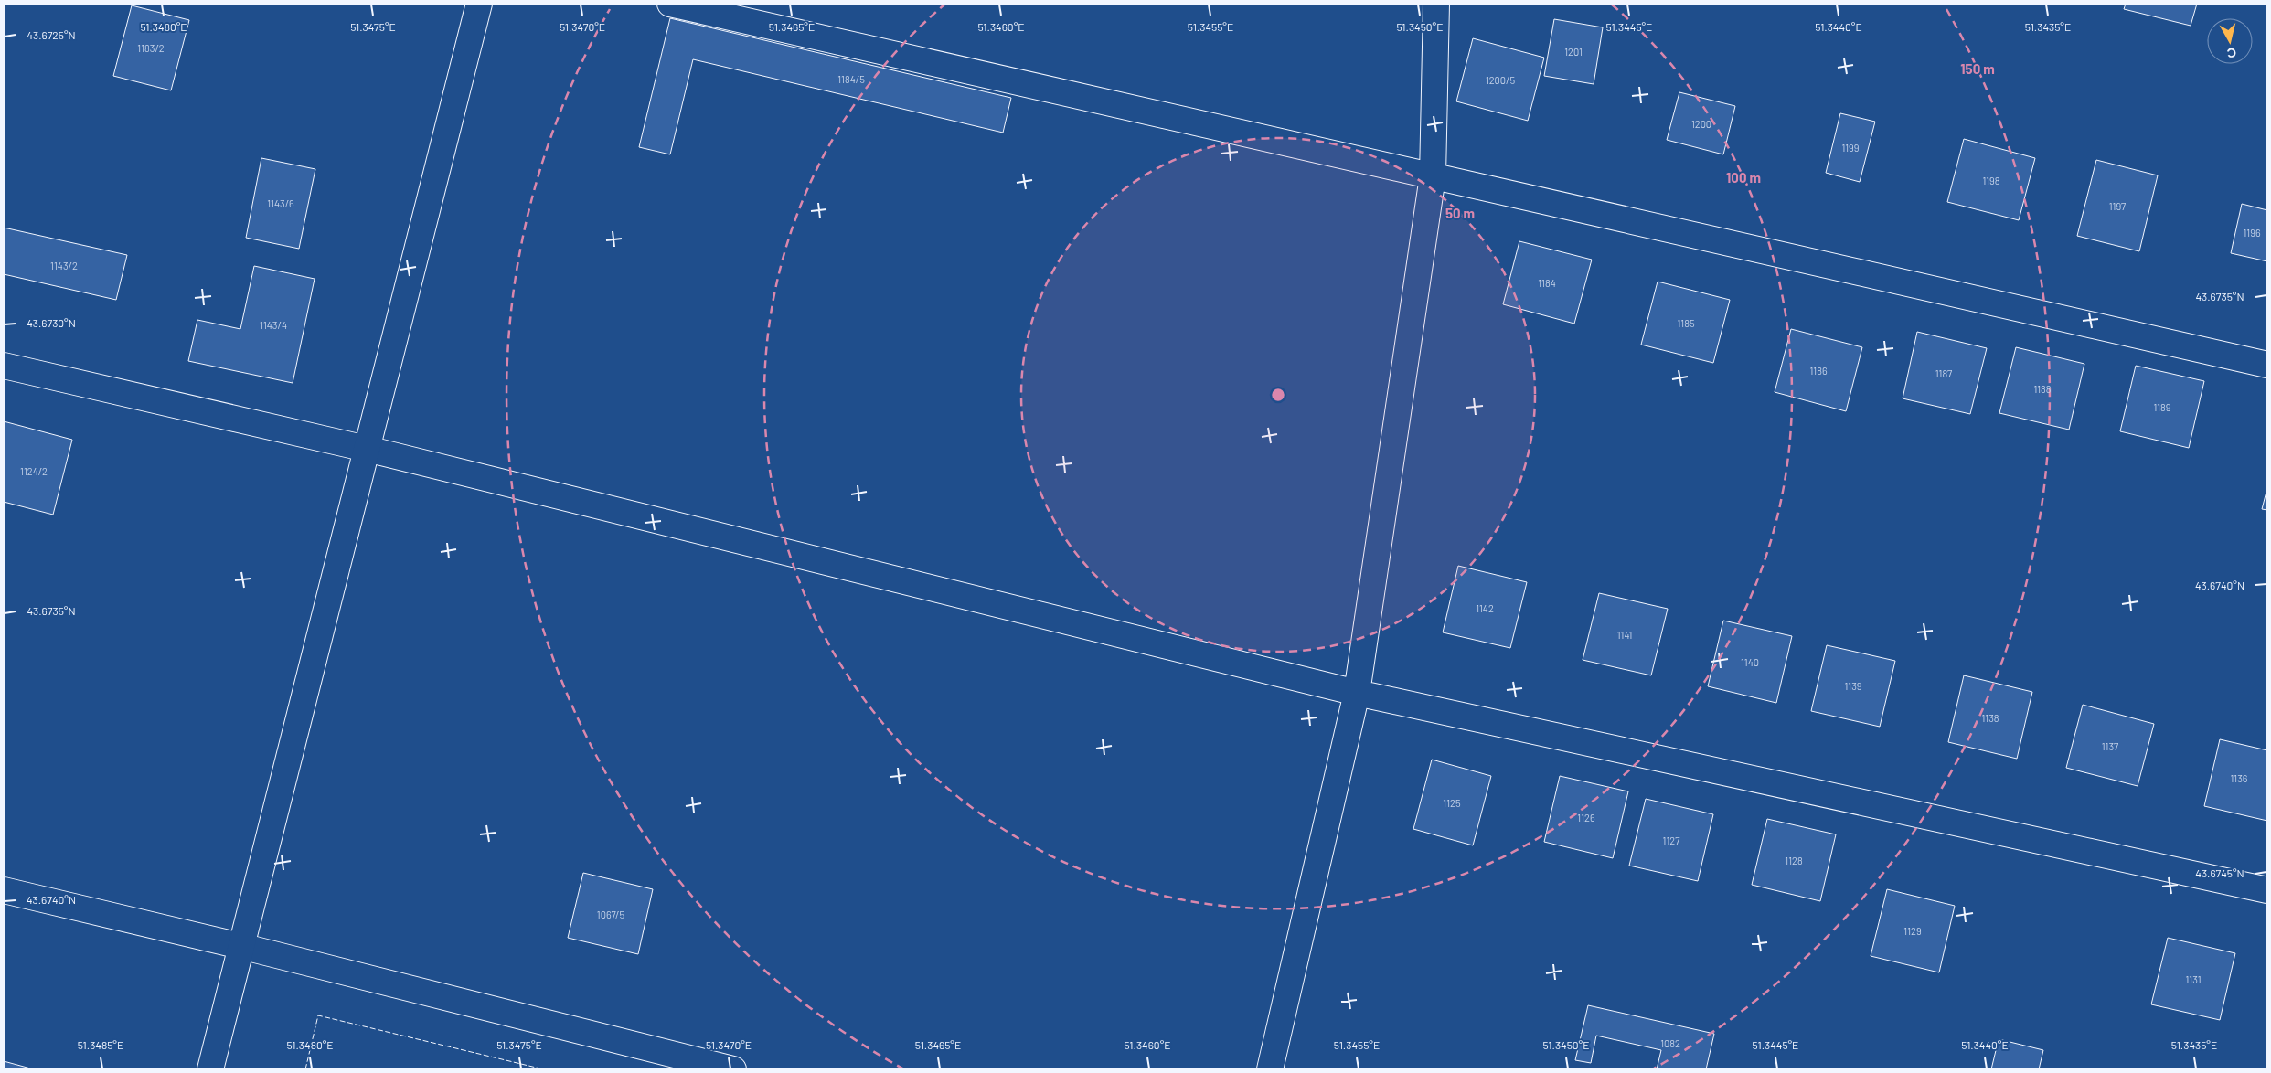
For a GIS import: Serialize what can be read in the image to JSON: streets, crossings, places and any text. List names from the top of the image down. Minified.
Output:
{"house_numbers":["1183/2","1201","1184/5","1200/5","1200","1199","1198","1143/6","1197","1196","1143/2","1184","1185","1143/4","1186","1187","1188","1189","1124/2","1142","1141","1140","1139","1138","1137","1136","1125","1126","1127","1128","1067/5","1129","1131","1082"],"north":"bottom","coordinates":["51.3480°E","51.3475°E","51.3470°E","51.3465°E","51.3460°E","51.3455°E","51.3450°E","51.3445°E","51.3440°E","51.3435°E","43.6725°N","43.6735°N","43.6730°N","43.6740°N","43.6745°N","51.3485°E"],"rings":["150 m","100 m","50 m"]}
